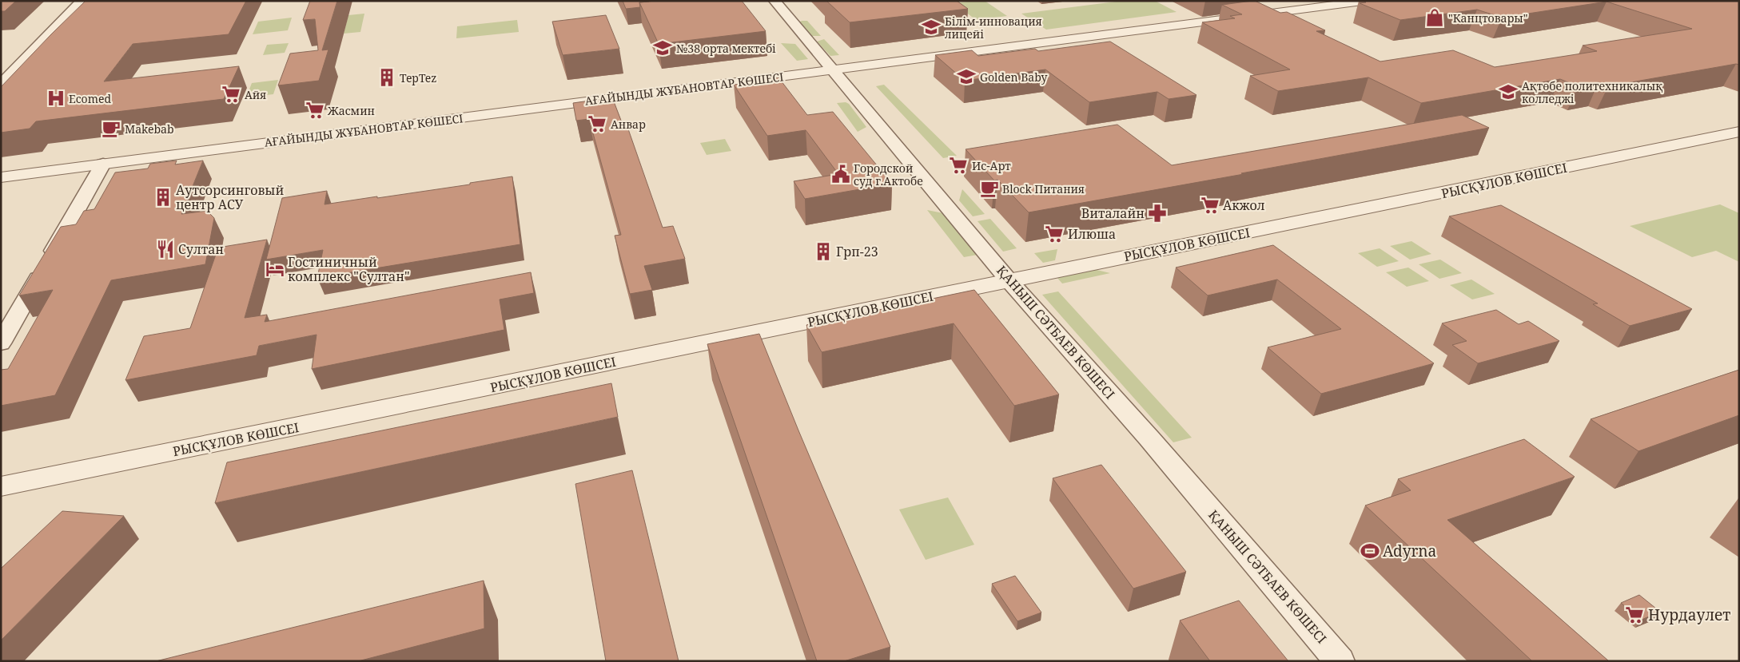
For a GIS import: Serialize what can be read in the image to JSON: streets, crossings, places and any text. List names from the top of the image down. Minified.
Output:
{"streets":{"street":["АҒАЙЫНДЫ ЖҰБАНОВТАР КӨШЕСІ","РЫСҚҰЛОВ КӨШСЕІ","ҚАНЫШ СӘТБАЕВ КӨШЕСІ"]},"crossings":[["АҒАЙЫНДЫ ЖҰБАНОВТАР КӨШЕСІ","ҚАНЫШ СӘТБАЕВ КӨШЕСІ"],["РЫСҚҰЛОВ КӨШСЕІ","ҚАНЫШ СӘТБАЕВ КӨШЕСІ"]],"places":{"shop":["\"Канцтовары\""],"school or university":["Білім-инновация лицейі","№38 орта мектебі","Golden Baby","Ақтөбе политехникалық колледжі"],"building":["TepTez","Аутсорсинговый центр АСУ","Грп-23"],"supermarket":["Айя","Жасмин","Анвар","Ис-Арт","Акжол","Илюша","Нурдаулет"],"hospital":["Ecomed"],"cafe":["Makebab","Block Питания"],"public building":["Городской суд г.Актобе"],"pharmacy":["Виталайн"],"restaurant":["Султан"],"hotel":["Гостиничный комплекс \"Султан\""],"sports":["Adyrna"]}}
